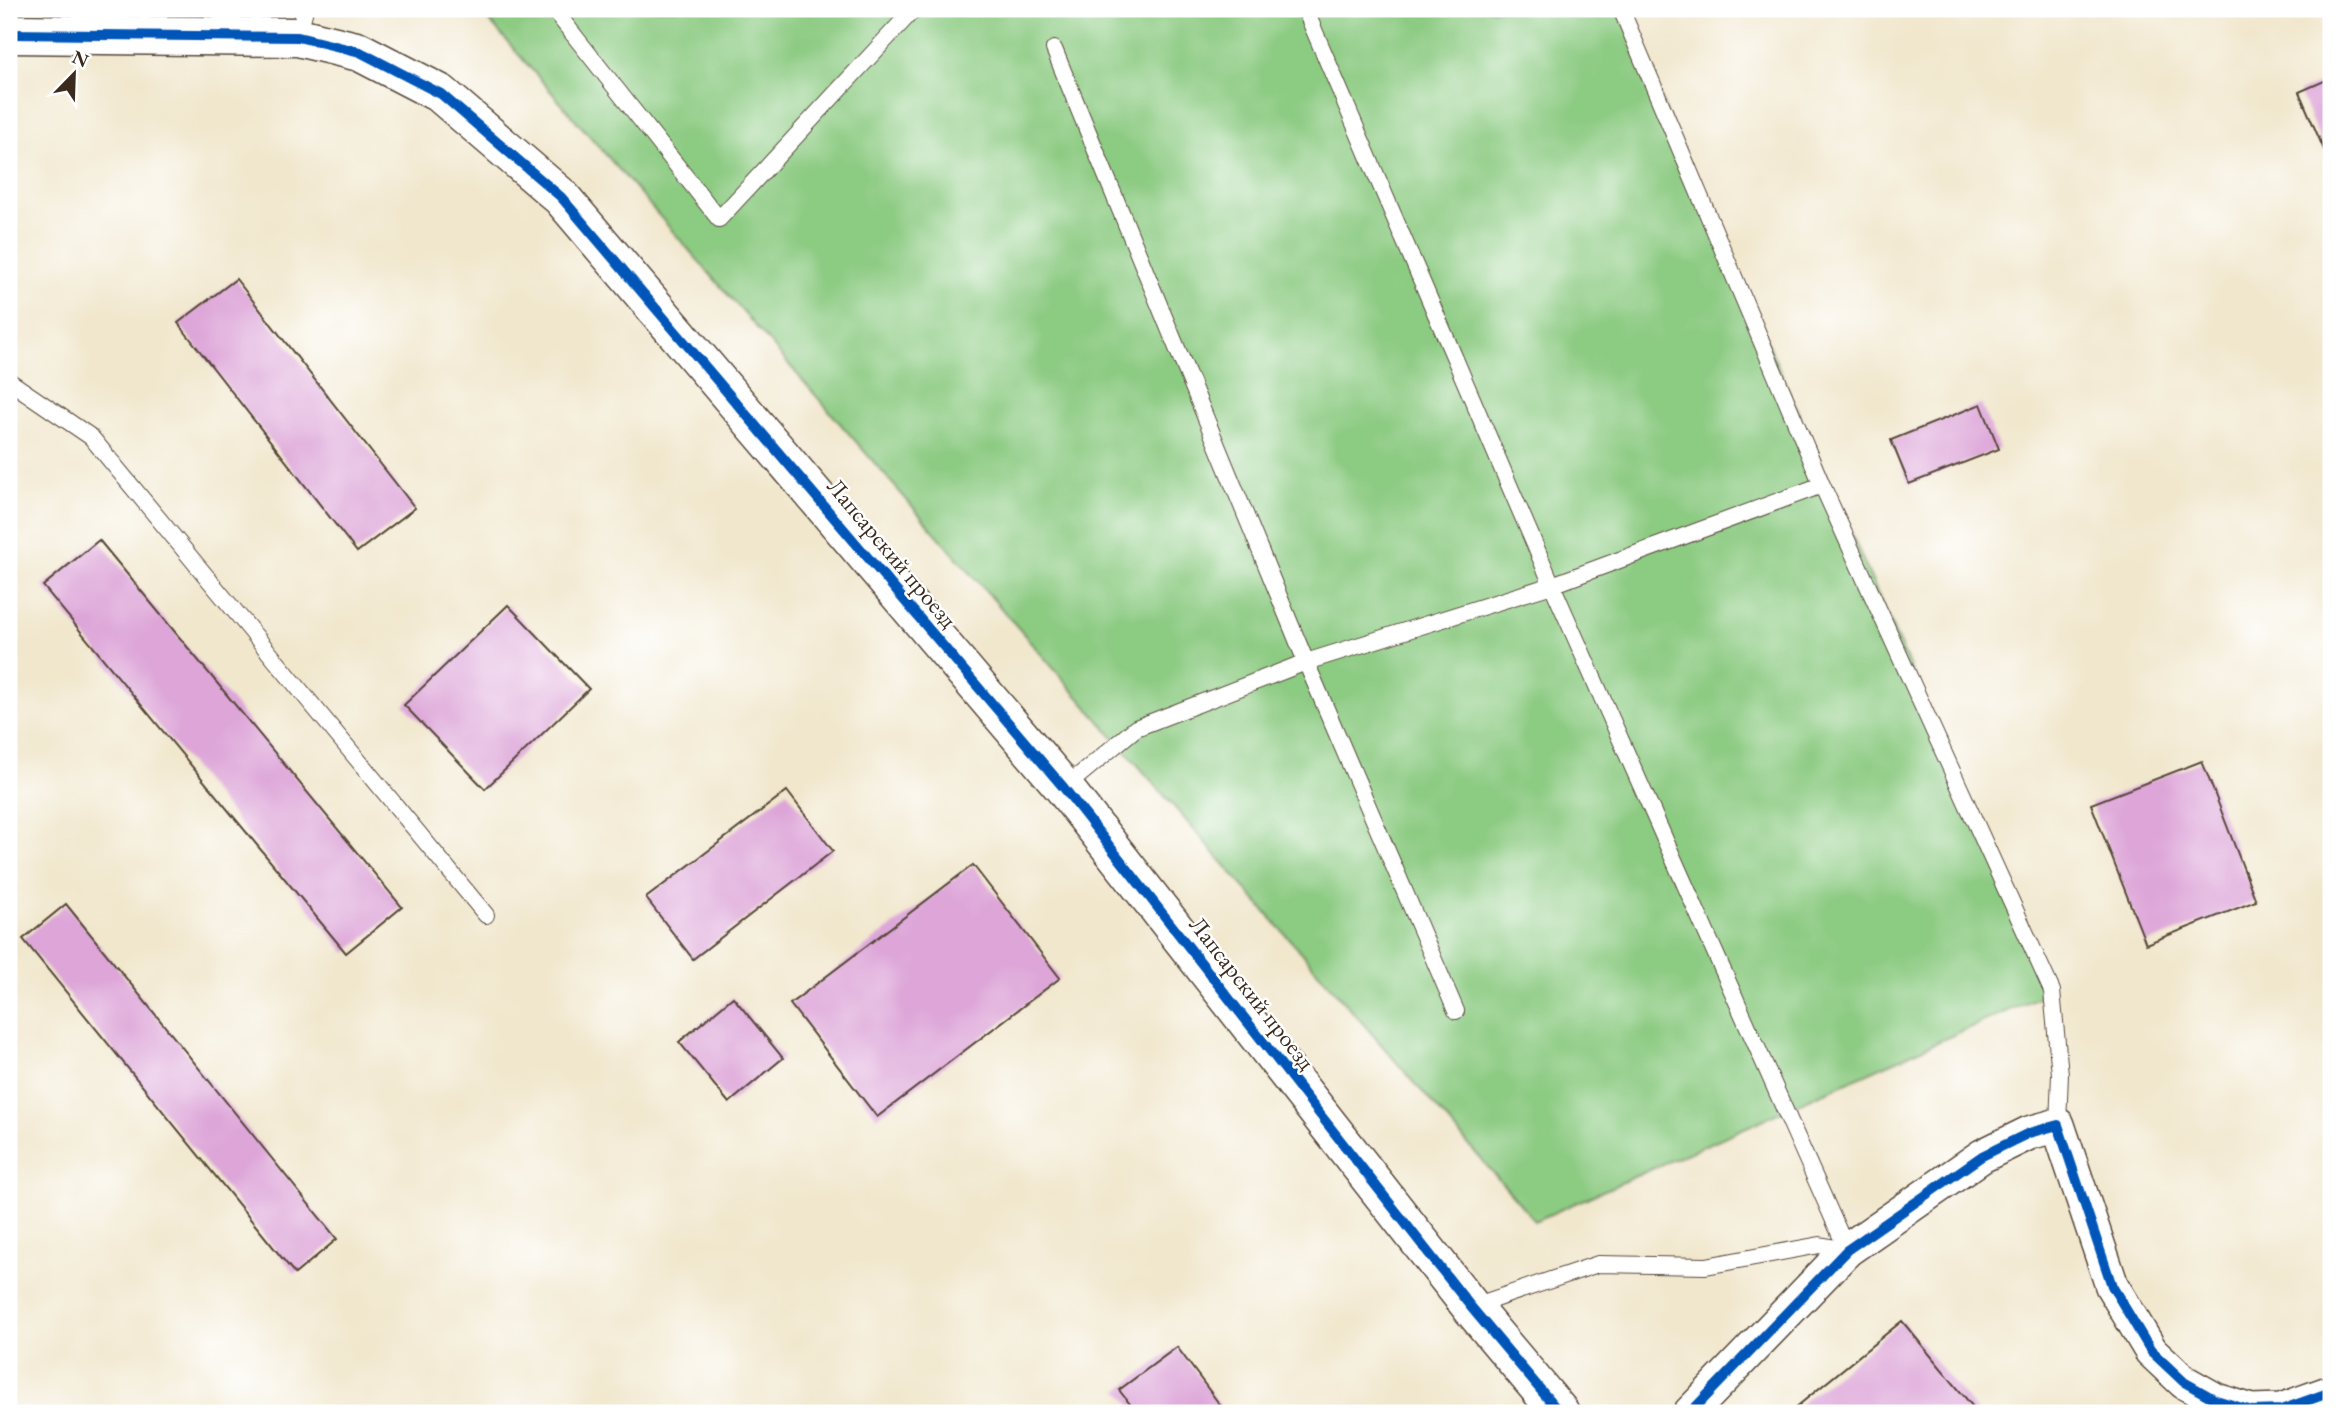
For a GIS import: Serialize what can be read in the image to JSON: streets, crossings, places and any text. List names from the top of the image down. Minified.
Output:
{"streets":{"street":["Лапсарский проезд"]},"north":"top right"}
